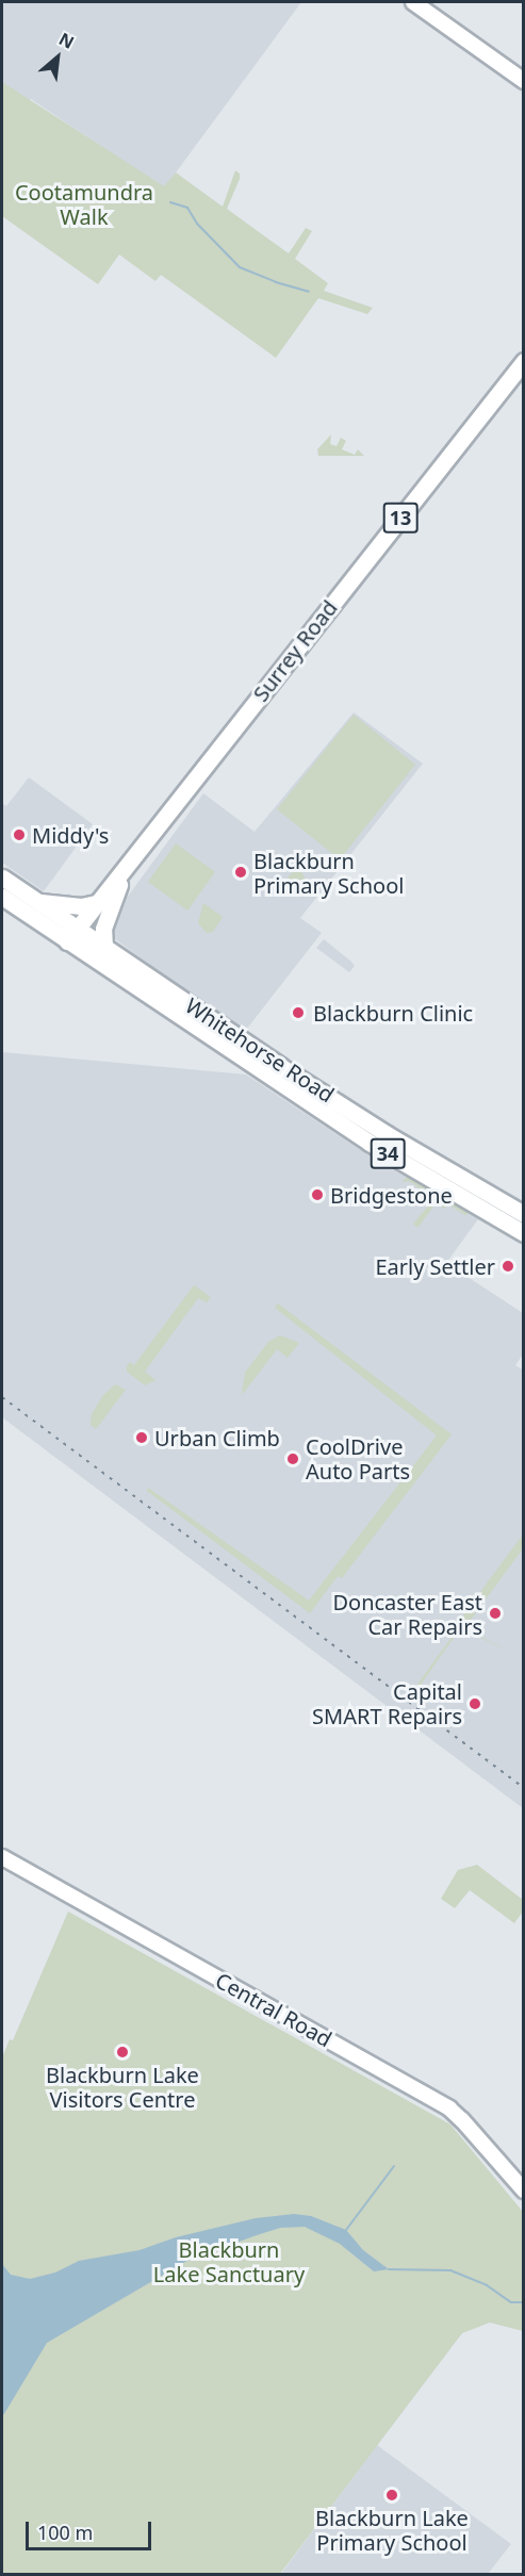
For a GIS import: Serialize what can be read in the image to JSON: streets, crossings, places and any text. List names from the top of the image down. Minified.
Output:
{"streets":{"main road":["13","Surrey Road","Whitehorse Road","34"],"street":["Central Road"]},"crossings":[["Surrey Road","Whitehorse Road"]],"parks":["Cootamundra Walk","Blackburn Lake Sanctuary"],"places":["Middy's","Blackburn Primary School","Blackburn Clinic","Bridgestone","Early Settler","Urban Climb","CoolDrive Auto Parts","Doncaster East Car Repairs","Capital SMART Repairs","Blackburn Lake Visitors Centre","Blackburn Lake Primary School"],"scale_bar":"100 m","north":"top right"}
